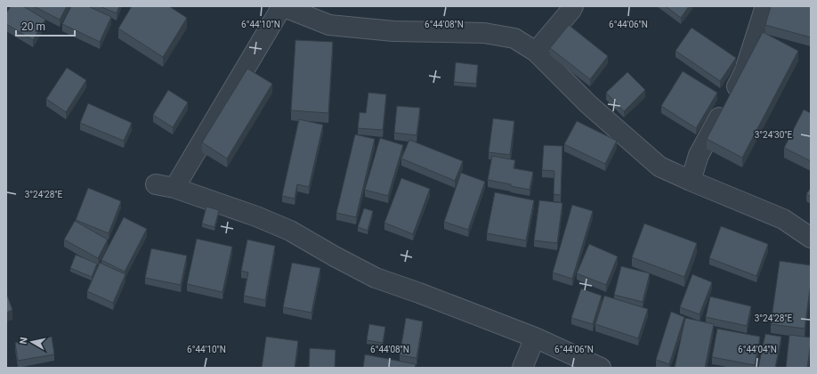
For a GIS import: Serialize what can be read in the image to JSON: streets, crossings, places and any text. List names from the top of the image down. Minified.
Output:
{"scale_bar":"20 m","north":"left","coordinates":["6°44'10\"N","6°44'08\"N","6°44'06\"N","3°24'30\"E","3°24'28\"E","6°44'04\"N"]}
